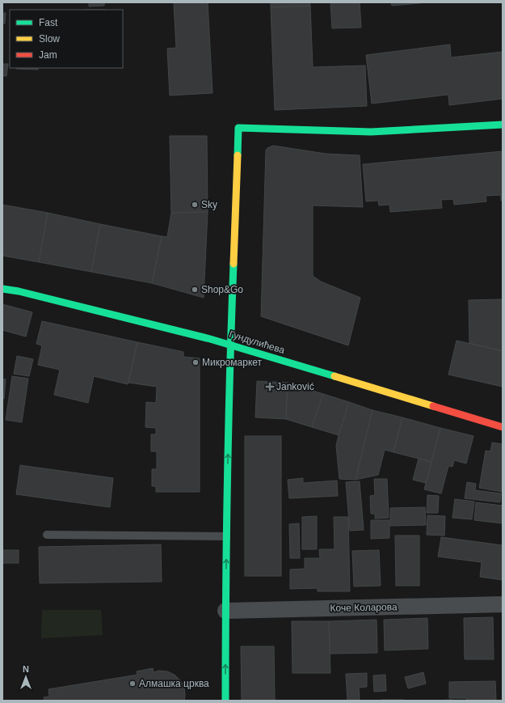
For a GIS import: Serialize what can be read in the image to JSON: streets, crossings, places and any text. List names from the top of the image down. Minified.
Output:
{"streets":{"street":["Гундулићева","Коче Коларова"]},"places":{"other":["Sky","Shop&Go","Микромаркет","Алмашка црква"],"health":["Janković"]},"legend":["Fast","Slow","Jam"],"north":"top"}
